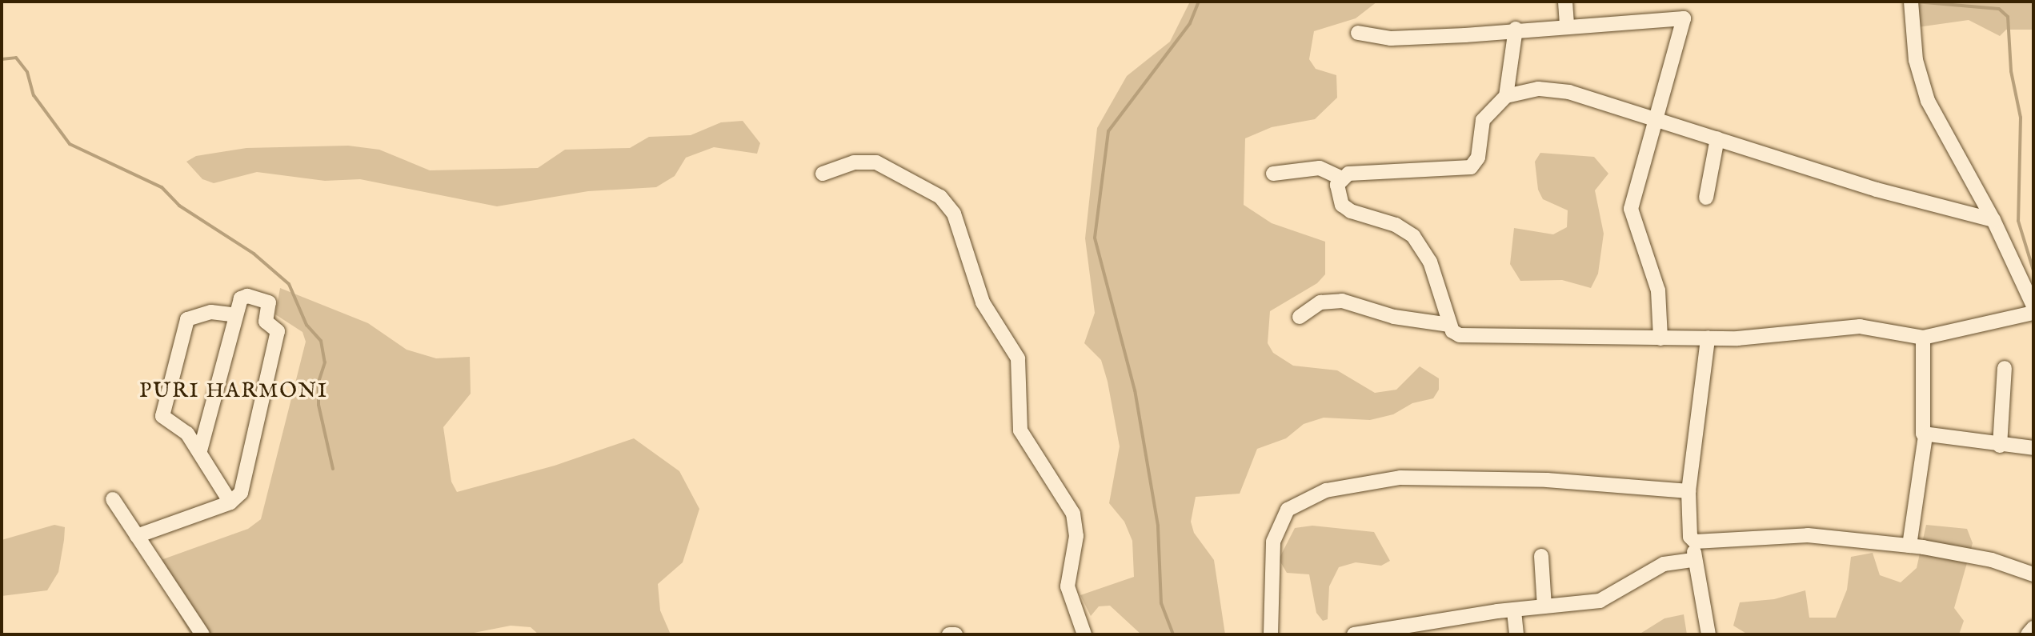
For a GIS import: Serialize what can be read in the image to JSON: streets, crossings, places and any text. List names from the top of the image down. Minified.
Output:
{"districts":["PURI HARMONI"]}
